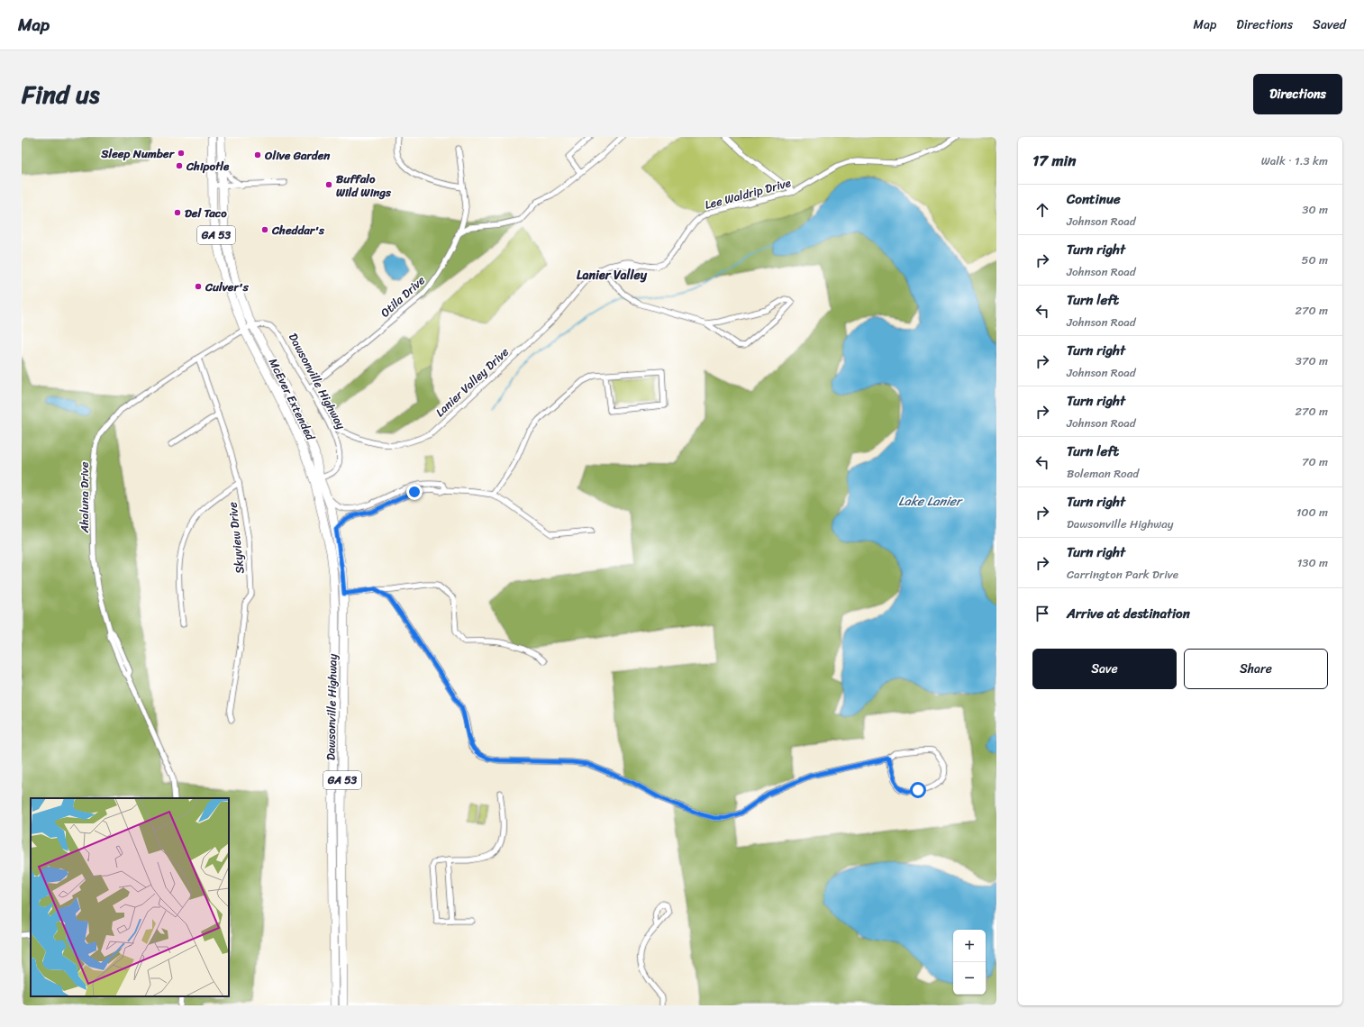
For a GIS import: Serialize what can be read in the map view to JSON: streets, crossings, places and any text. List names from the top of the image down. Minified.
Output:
{"streets":{"main road":["GA 53","Dawsonville Highway","McEver Extended"],"street":["Lee Waldrip Drive","Otila Drive","Lanier Valley Drive","Ahaluna Drive","Skyview Drive"]},"crossings":[["Lee Waldrip Drive","Lanier Valley Drive"],["GA 53","McEver Extended"],["GA 53","Ahaluna Drive"],["Otila Drive","Dawsonville Highway"],["Dawsonville Highway","Lanier Valley Drive"],["Dawsonville Highway","McEver Extended"],["Dawsonville Highway","Ahaluna Drive"],["McEver Extended","Ahaluna Drive"],["Ahaluna Drive","Skyview Drive"]],"districts":["Lanier Valley"],"water":["Lake Lanier"],"places":["Sleep Number","Olive Garden","Chipotle","Buffalo Wild Wings","Del Taco","Cheddar's","Culver's"],"page":{"header":"Map","nav":["Map","Directions","Saved"],"title":"Find us","buttons":["Directions",["Save","Share"]],"heading":["17 min","Walk · 1.3 km"],"list":[["Continue","Johnson Road","30 m"],["Turn right","Johnson Road","50 m"],["Turn left","Johnson Road","270 m"],["Turn right","Johnson Road","370 m"],["Turn right","Johnson Road","270 m"],["Turn left","Boleman Road","70 m"],["Turn right","Dawsonville Highway","100 m"],["Turn right","Carrington Park Drive","130 m"],"Arrive at destination"],"map_buttons":["+","−"]}}
